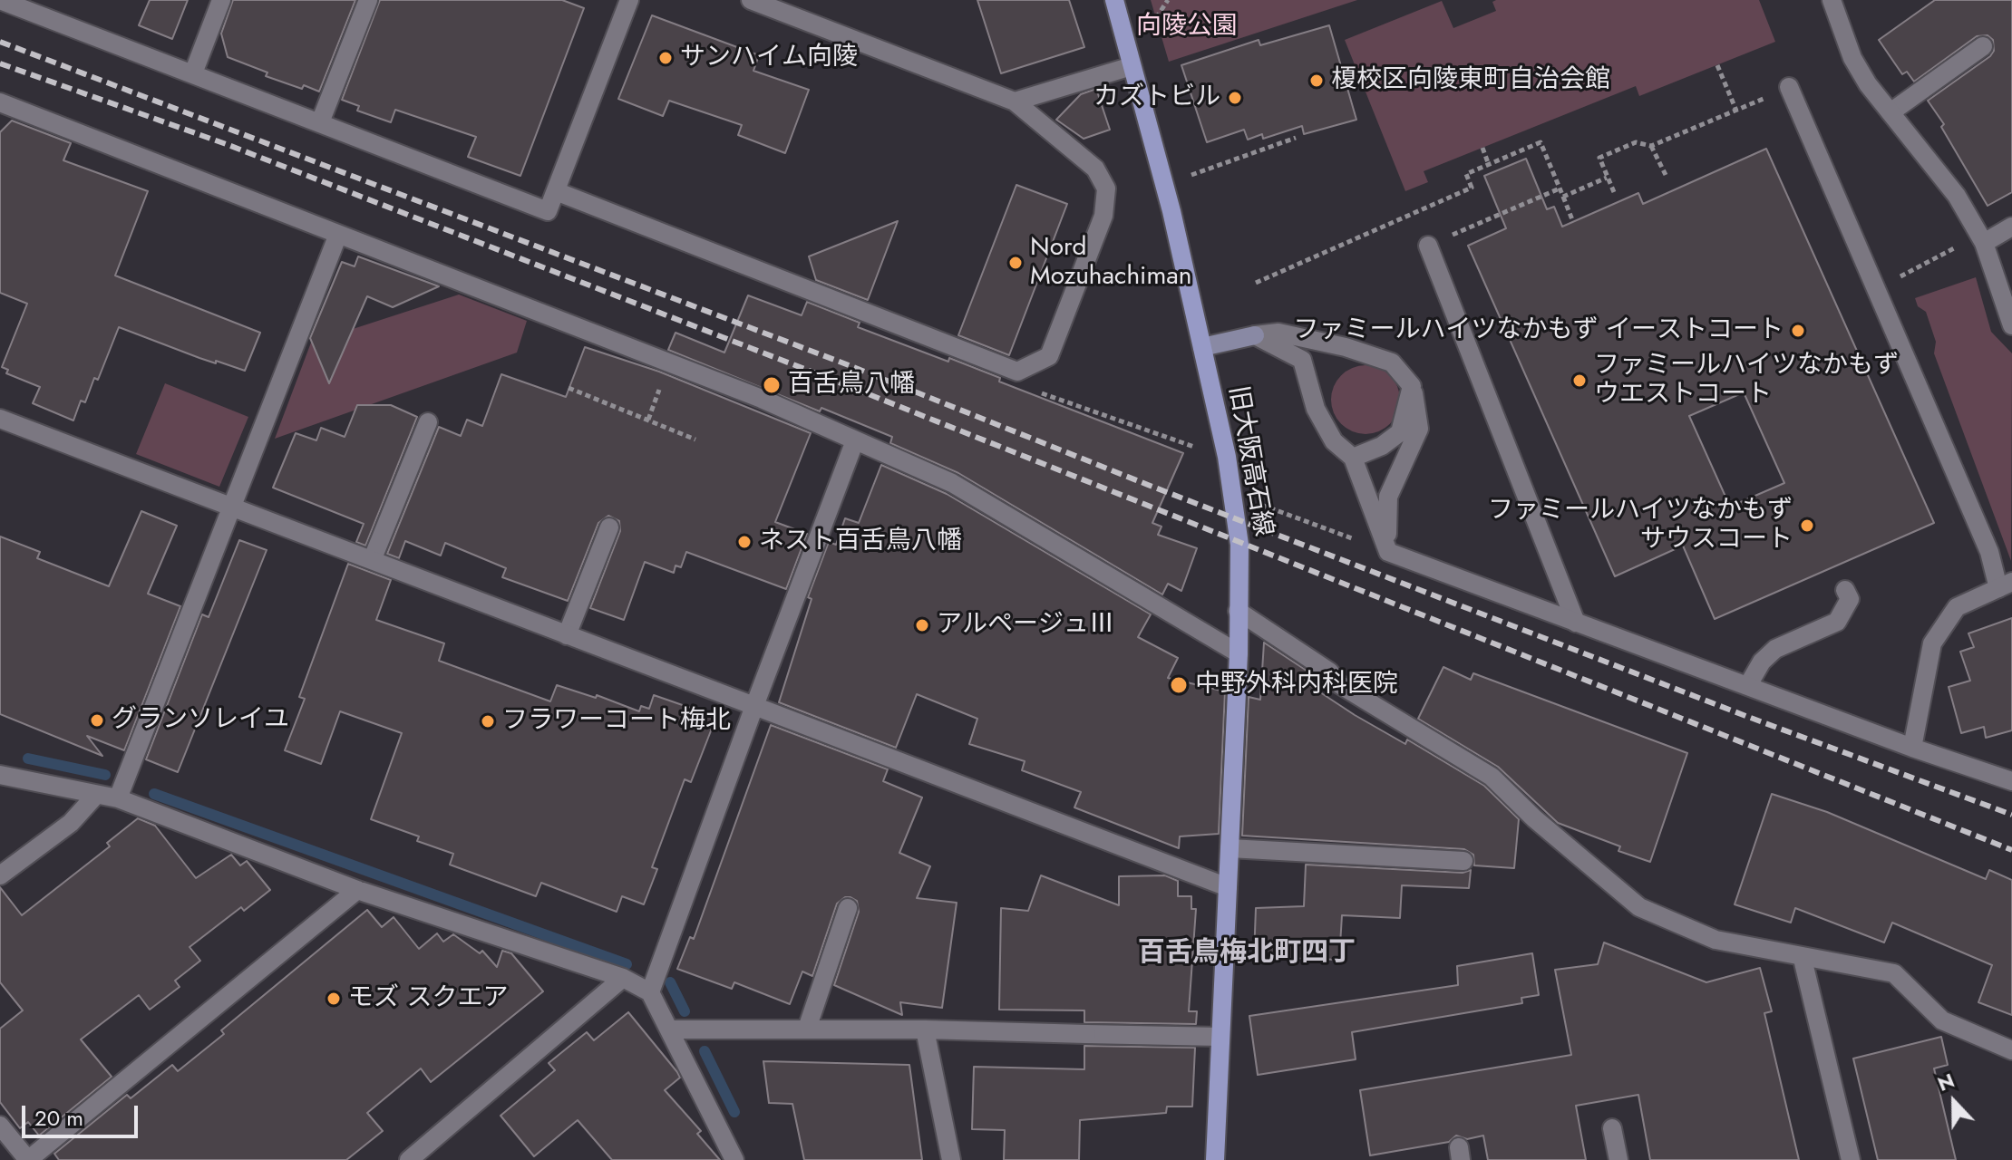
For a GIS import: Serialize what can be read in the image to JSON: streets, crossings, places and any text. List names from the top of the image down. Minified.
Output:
{"streets":{"main road":["旧大阪高石線"]},"districts":["百舌鳥梅北町四丁"],"parks":["向陵公園"],"places":["サンハイム向陵","榎校区向陵東町自治会館","カズトビル","Nord Mozuhachiman","ファミールハイツなかもず イーストコート","ファミールハイツなかもず ウエストコート","百舌鳥八幡","ファミールハイツなかもず サウスコート","ネスト百舌鳥八幡","アルページュⅢ","中野外科内科医院","グランソレイユ","フラワーコート梅北","モズ スクエア"],"scale_bar":"20 m","north":"top"}
